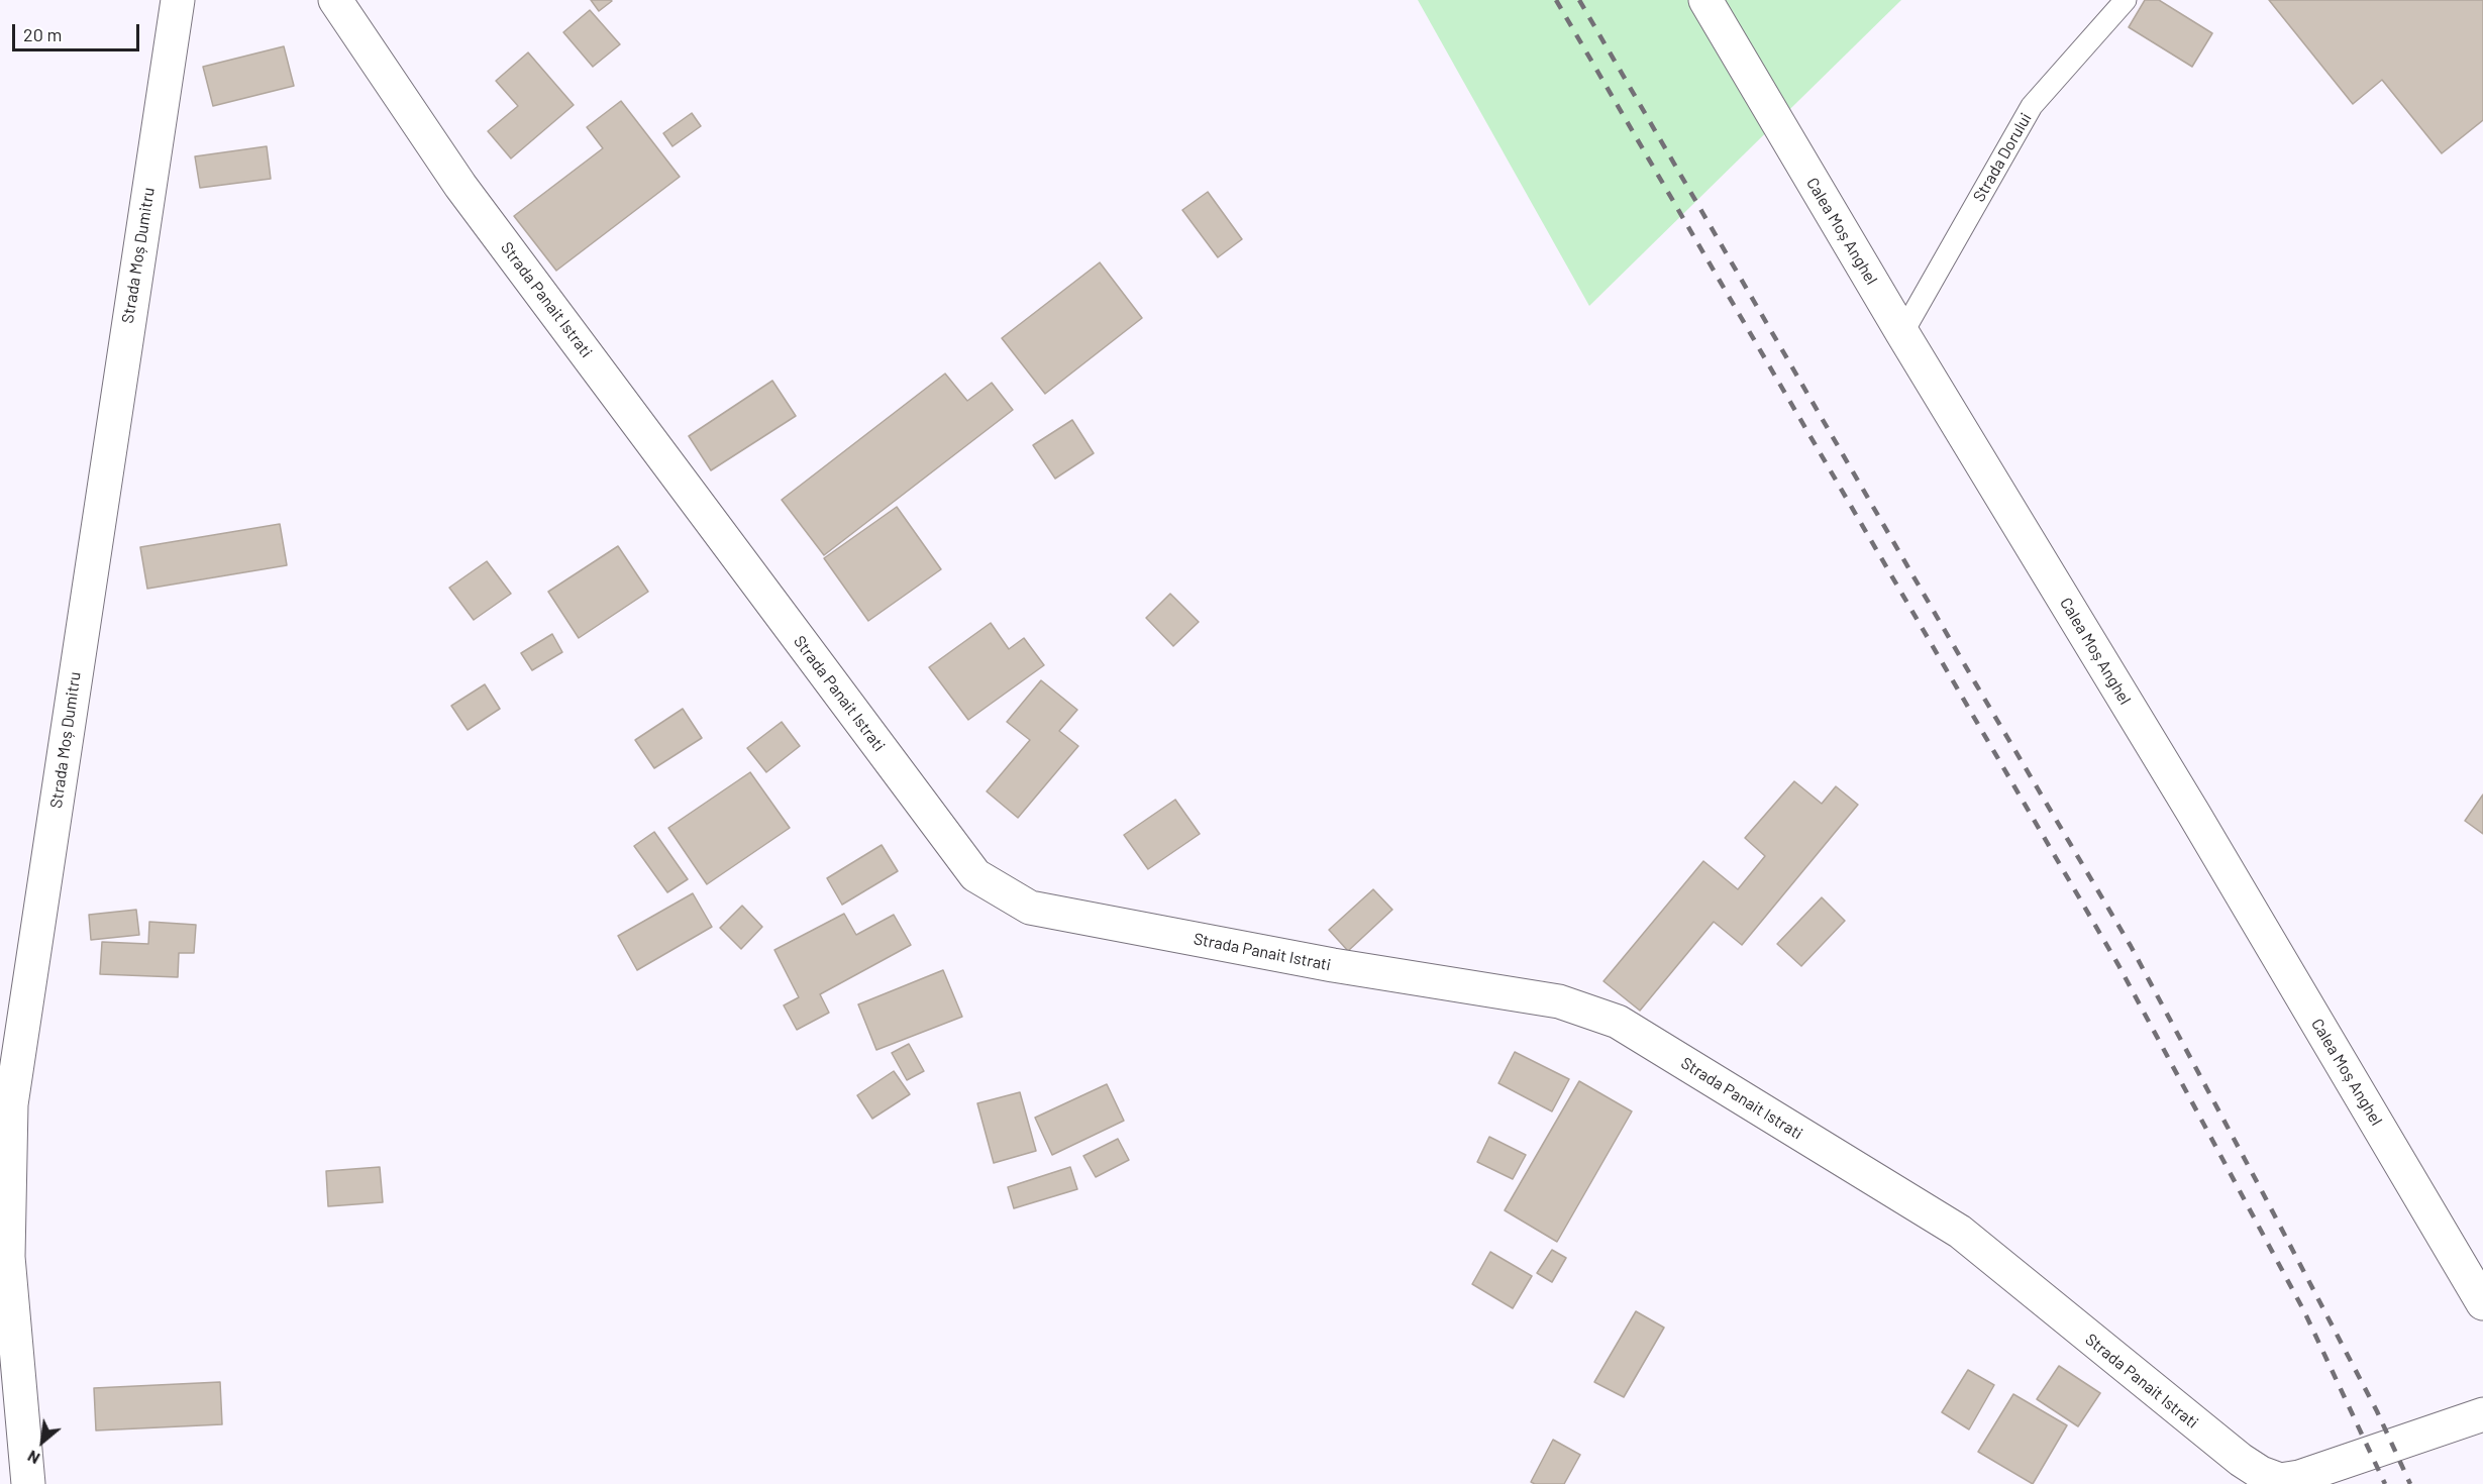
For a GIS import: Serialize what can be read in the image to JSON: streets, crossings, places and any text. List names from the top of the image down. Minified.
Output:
{"streets":{"main road":["Calea Moș Anghel","Strada Moș Dumitru","Strada Panait Istrati"],"lane":["Strada Dorului"]},"crossings":[["Strada Dorului","Calea Moș Anghel"]],"scale_bar":"20 m","north":"bottom left"}
